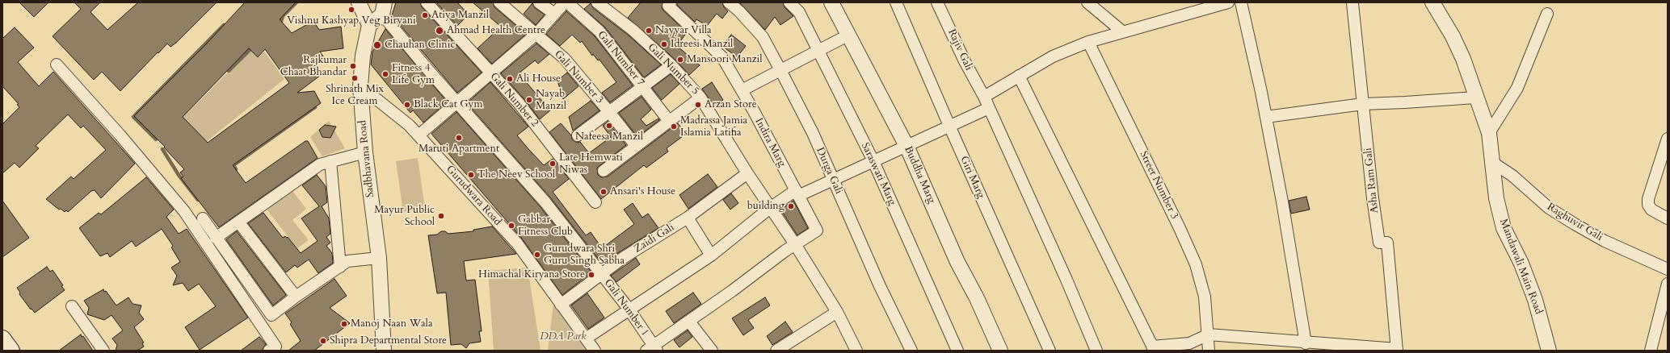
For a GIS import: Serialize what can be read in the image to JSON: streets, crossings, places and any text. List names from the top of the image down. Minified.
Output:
{"streets":{"street":["Rajiv Gali","Gali Number 7","Gali Number 5","Gali Number 3","Gali Number 2","Indira Marg","Sadbhavana Road","Durga Gali","Saraswati Marg","Buddha Marg","Giri Marg","Asha Ram Gali","Street Number 3","Gurudwara Road","Raghuvir Gali","Zaidi Gali","Mandawali Main Road","Gali Number 1"]},"crossings":[["Gali Number 5","Indira Marg"],["Gali Number 5","Zaidi Gali"],["Sadbhavana Road","Gurudwara Road"],["Gurudwara Road","Zaidi Gali"],["Raghuvir Gali","Mandawali Main Road"],["Zaidi Gali","Gali Number 1"]],"parks":["DDA Park"],"places":["Vishnu Kashyap Veg Biryani","Atiya Manzil","Ahmad Health Centre","Nayyar Villa","Idreesi Manzil","Chauhan Clinic","Mansoori Manzil","Rajkumar Chaat Bhandar","Fitness 4 Life Gym","Shrinath Mix Ice Cream","Ali House","Nayab Manzil","Black Cat Gym","Arzan Store","Nafeesa Manzil","Madrassa Jamia Islamia Latifia","Maruti Apartment","Late Hemwati Niwas","The Neev School","Ansari's House","building","Mayur Public School","Gabbar Fitness Club","Gurudwara Shri Guru Singh Sabha","Himachal Kiryana Store","Manoj Naan Wala","Shipra Departmental Store"]}
